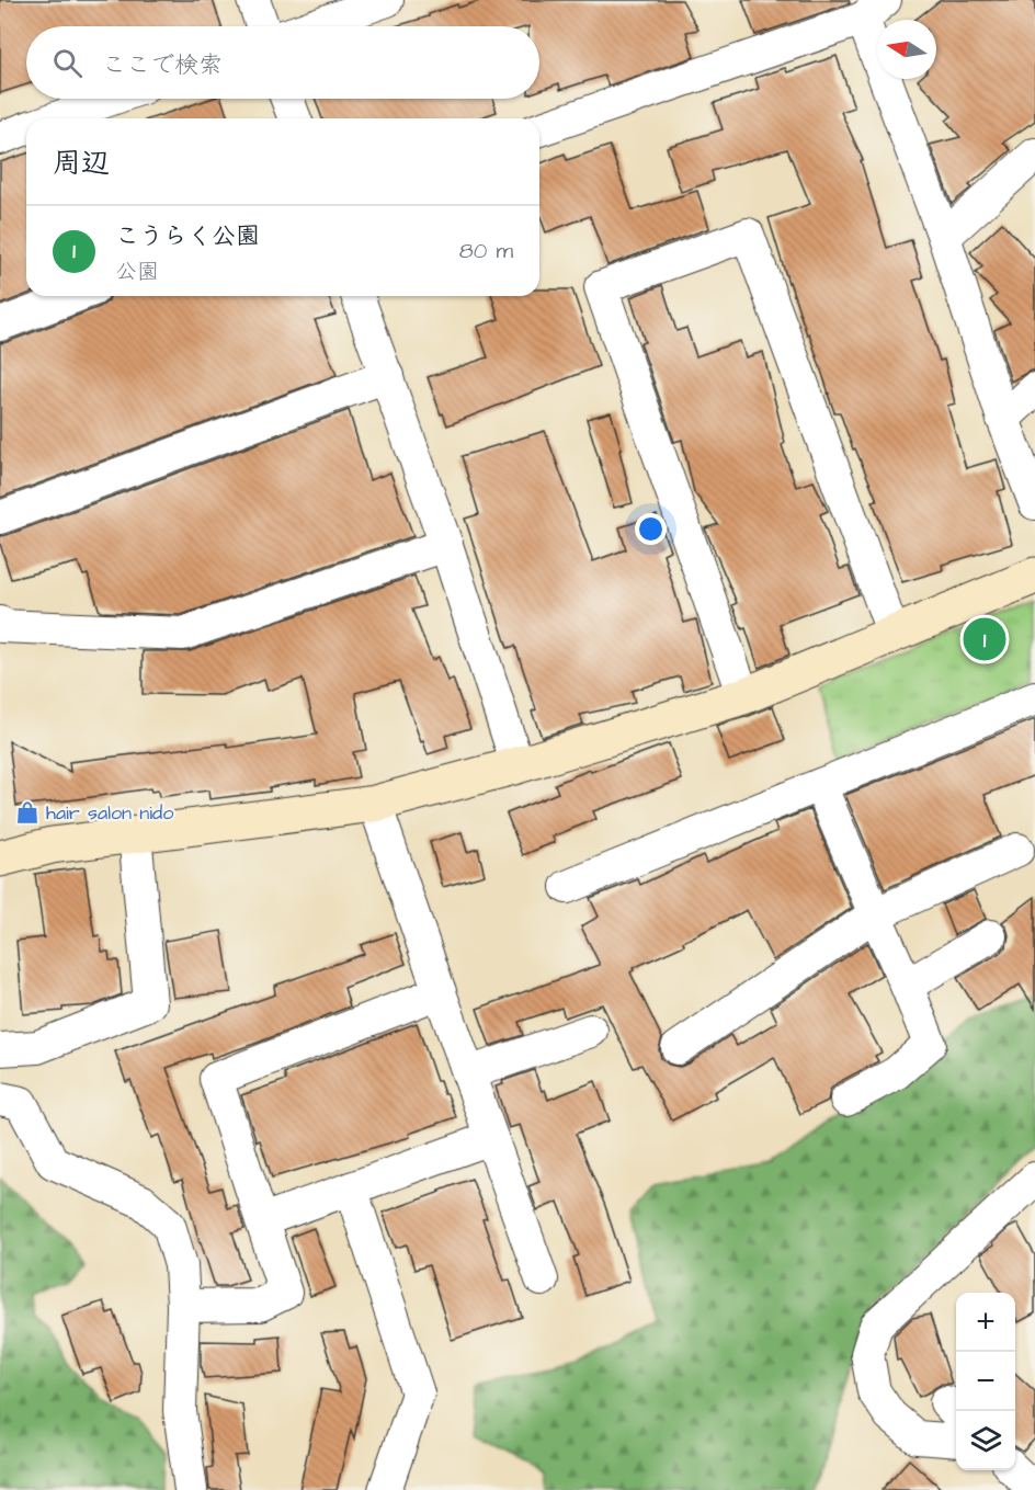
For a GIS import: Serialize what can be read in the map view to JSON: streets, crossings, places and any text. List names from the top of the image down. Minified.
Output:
{"places":{"shop":["hair salon nido"]},"north":"left","page":{"search":"ここで検索","heading":"周辺","list":[{"mark":"1","name":"こうらく公園","note":"公園","value":"80 m"}],"pins":"1","map_buttons":["+","−"]}}
